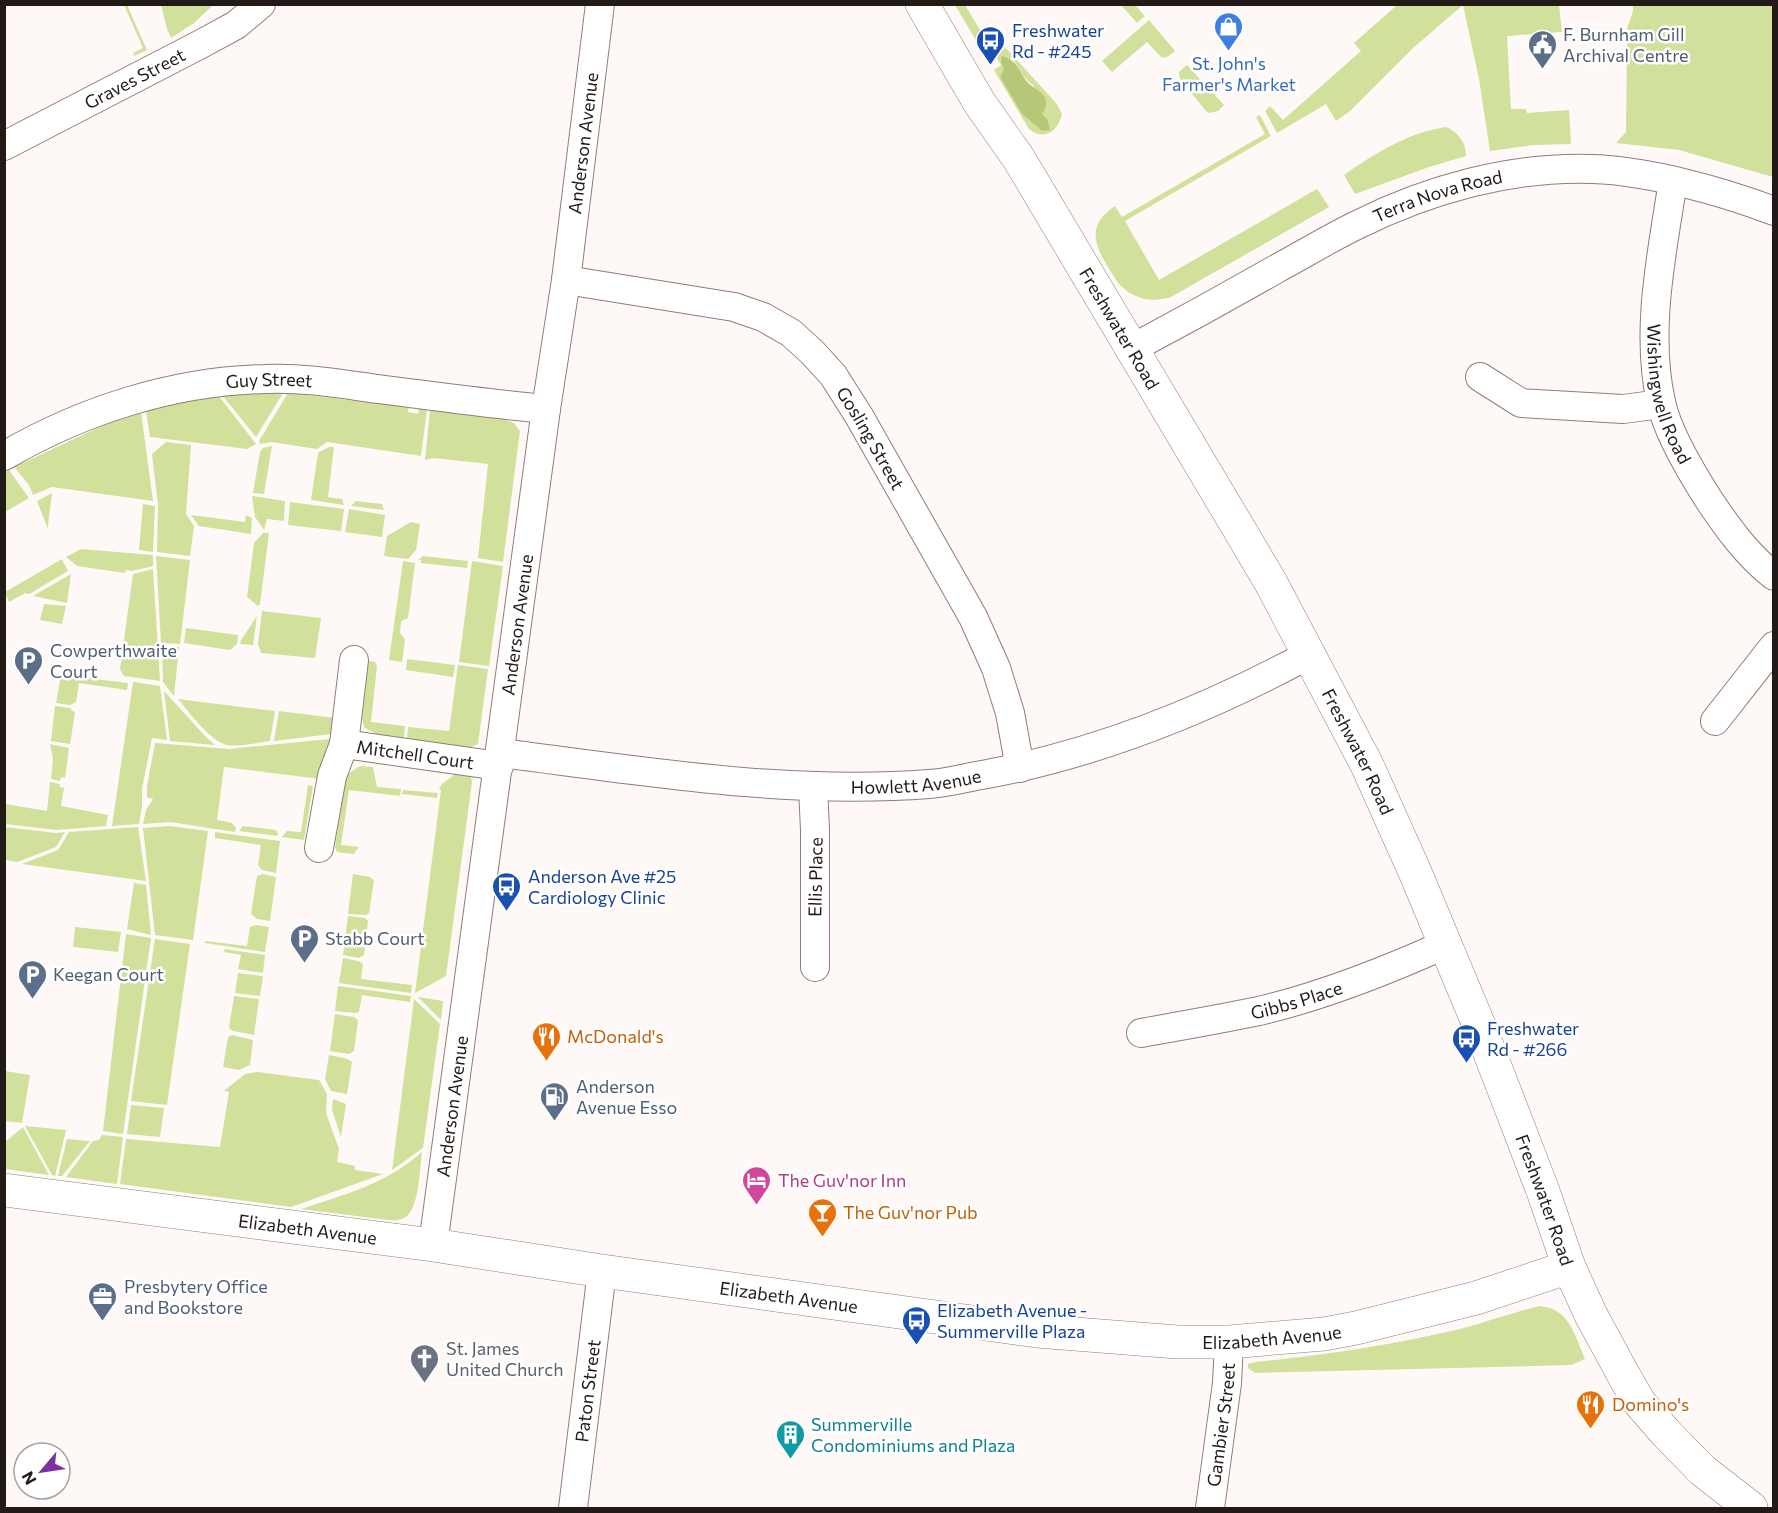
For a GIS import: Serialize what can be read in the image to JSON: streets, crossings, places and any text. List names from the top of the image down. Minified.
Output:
{"streets":{"main road":["Freshwater Road","Elizabeth Avenue"],"street":["Graves Street","Anderson Avenue","Terra Nova Road","Guy Street","Wishingwell Road","Gosling Street","Mitchell Court","Howlett Avenue","Ellis Place","Gibbs Place","Paton Street","Gambier Street"]},"crossings":[["Anderson Avenue","Guy Street"],["Anderson Avenue","Gosling Street"],["Anderson Avenue","Mitchell Court"],["Anderson Avenue","Howlett Avenue"],["Anderson Avenue","Elizabeth Avenue"],["Terra Nova Road","Freshwater Road"],["Terra Nova Road","Wishingwell Road"],["Freshwater Road","Howlett Avenue"],["Freshwater Road","Gibbs Place"],["Freshwater Road","Elizabeth Avenue"],["Gosling Street","Howlett Avenue"],["Mitchell Court","Howlett Avenue"],["Howlett Avenue","Ellis Place"],["Elizabeth Avenue","Paton Street"],["Elizabeth Avenue","Gambier Street"]],"places":{"shop":["St. John's Farmer's Market"],"bus stop":["Freshwater Rd - #245","Anderson Ave #25 Cardiology Clinic","Freshwater Rd - #266","Elizabeth Avenue - Summerville Plaza"],"public building":["F. Burnham Gill Archival Centre"],"parking":["Cowperthwaite Court","Stabb Court","Keegan Court"],"restaurant":["McDonald's","Domino's"],"fuel station":["Anderson Avenue Esso"],"hotel":["The Guv'nor Inn"],"bar":["The Guv'nor Pub"],"office":["Presbytery Office and Bookstore"],"church":["St. James United Church"],"building":["Summerville Condominiums and Plaza"]},"north":"bottom left"}
